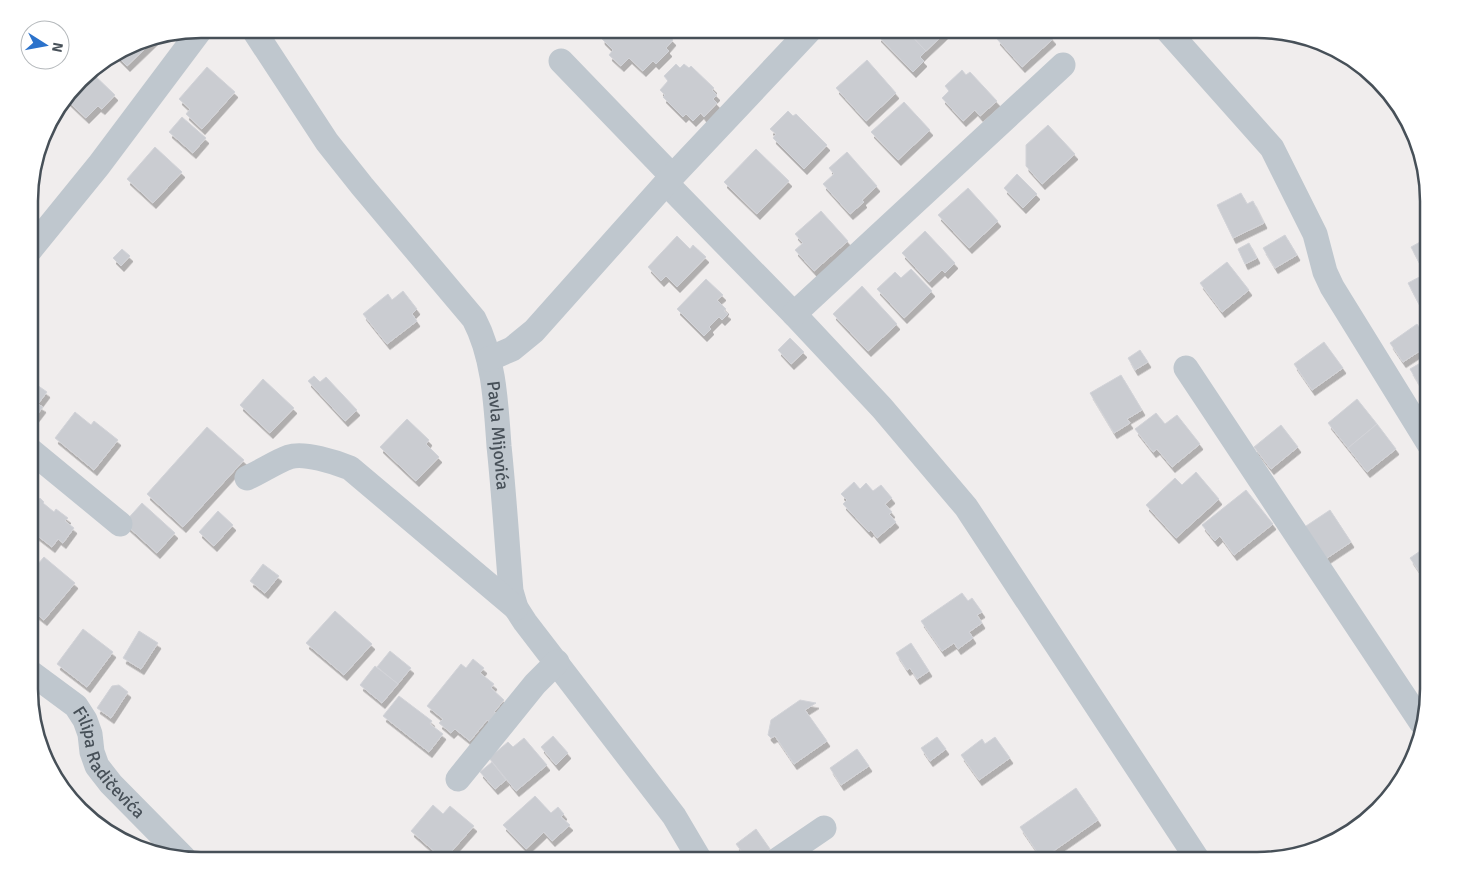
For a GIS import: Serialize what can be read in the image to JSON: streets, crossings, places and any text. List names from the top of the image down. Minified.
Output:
{"streets":{"street":["Pavla Mijovića","Filipa Radičevića"]},"north":"right"}
